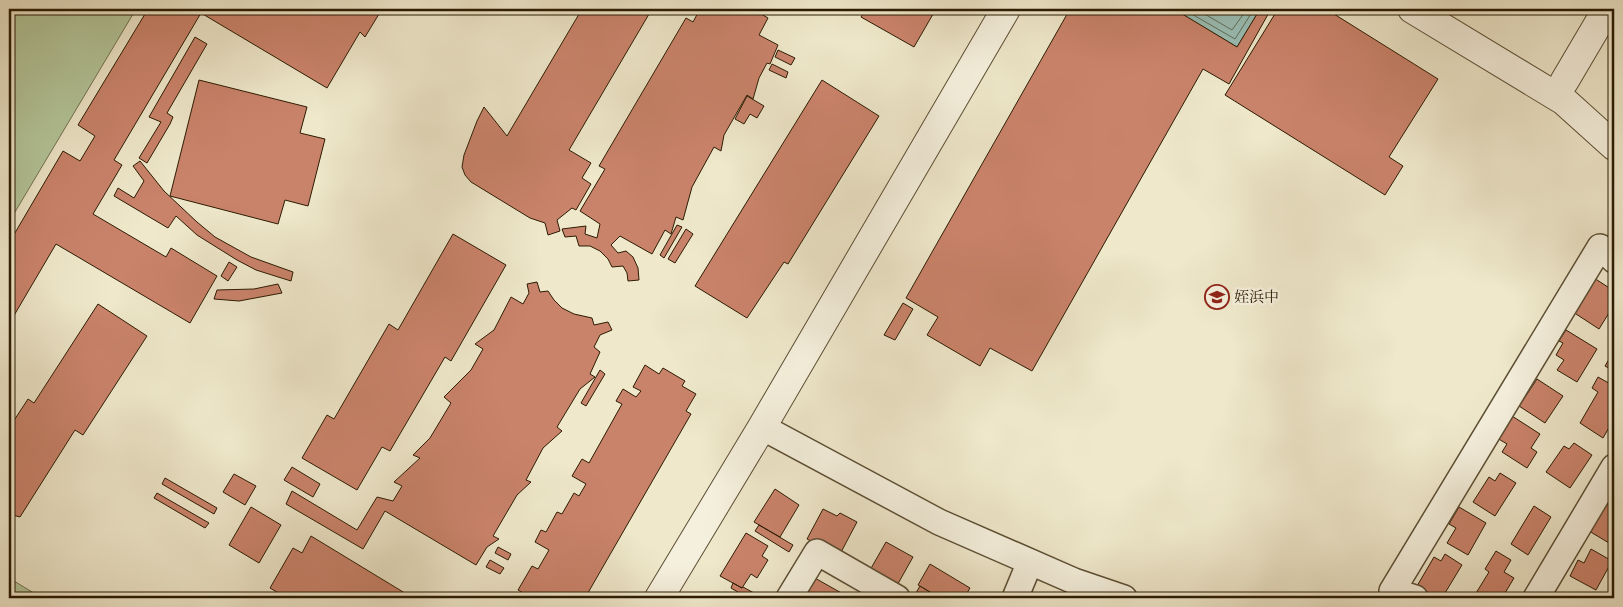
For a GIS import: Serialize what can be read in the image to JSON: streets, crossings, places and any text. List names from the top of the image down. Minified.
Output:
{"places":{"school or university":["姪浜中"]}}
